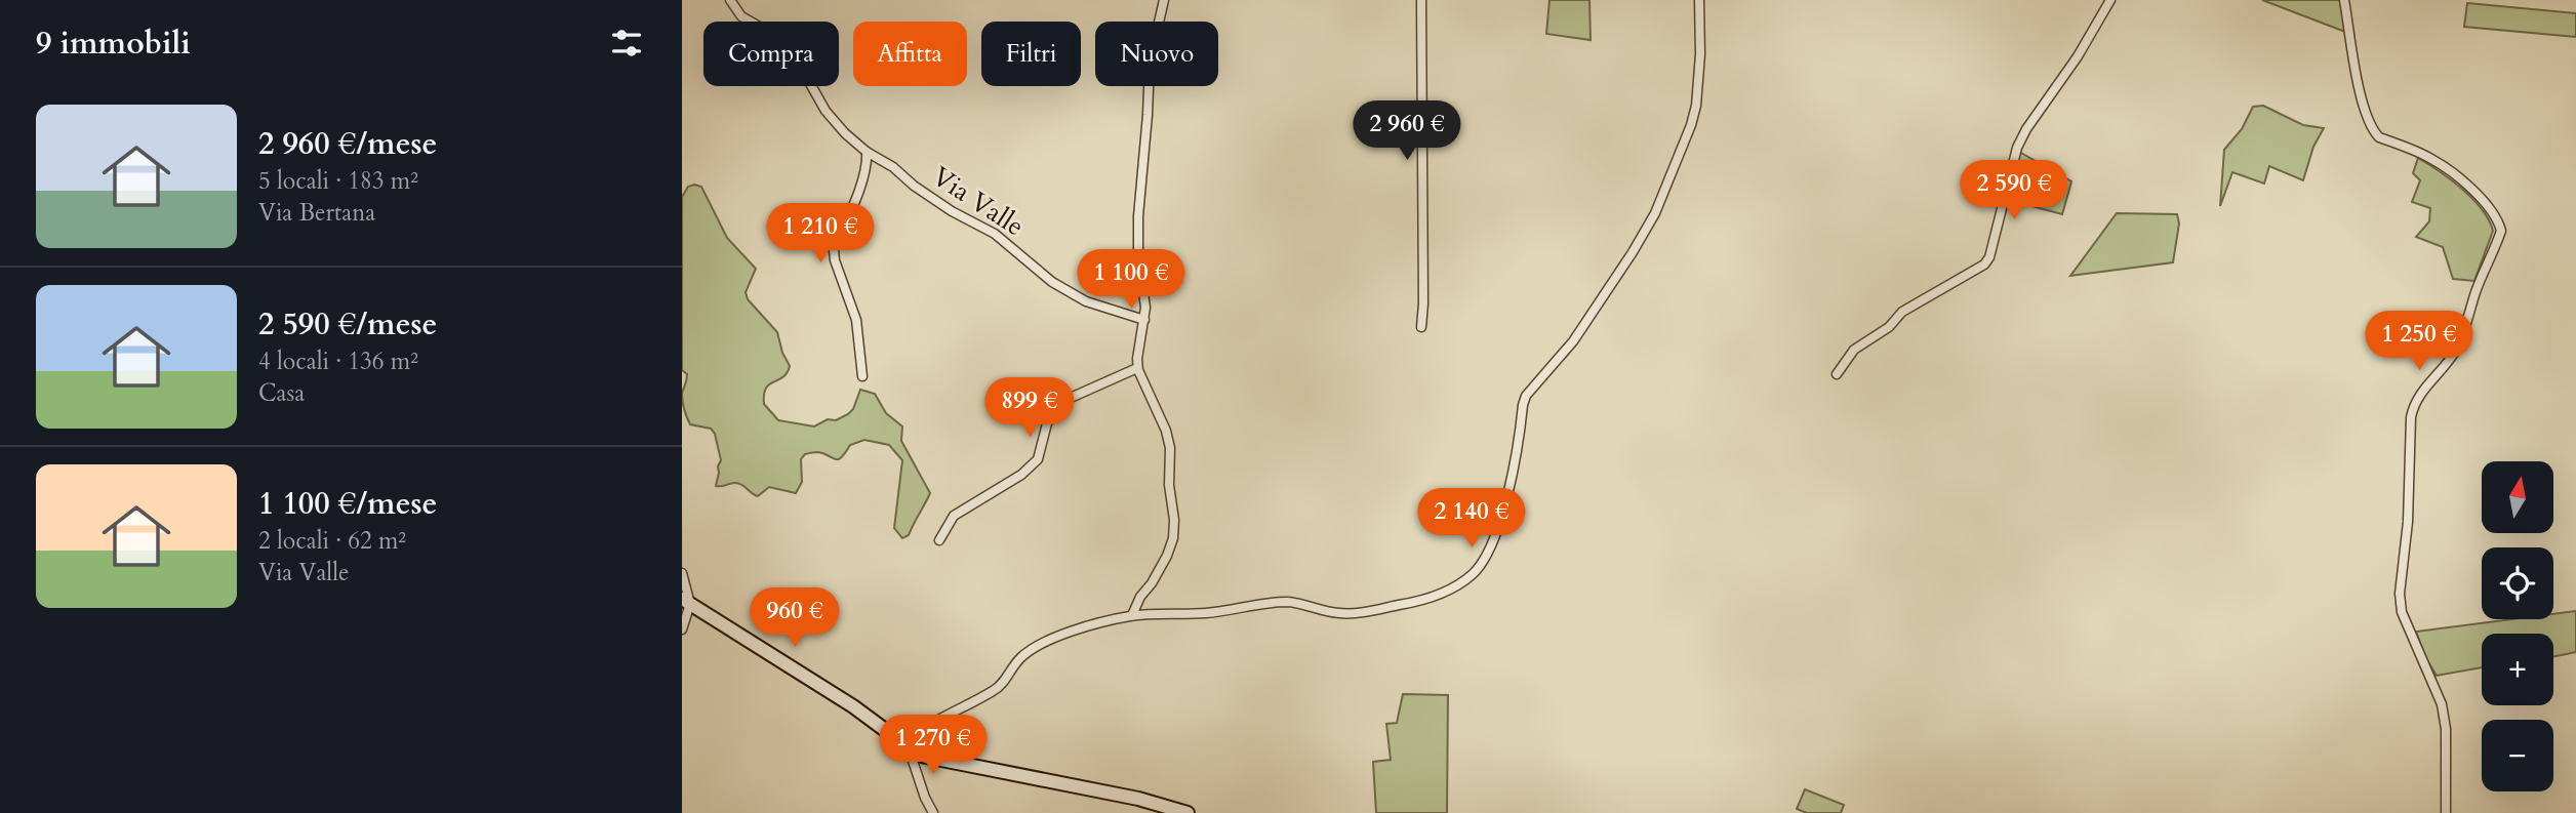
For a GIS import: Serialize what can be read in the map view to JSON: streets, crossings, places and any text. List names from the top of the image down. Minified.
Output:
{"streets":{"street":["Via Valle"]},"north":"top","page":{"heading":"9 immobili","chip":["Compra","Affitta","Filtri","Nuovo"],"list":[{"name":"2 960 €/mese","note":"5 locali · 183 m² · Via Bertana"},{"name":"2 590 €/mese","note":"4 locali · 136 m² · Casa"},{"name":"1 100 €/mese","note":"2 locali · 62 m² · Via Valle"}],"price":["2 960 €","2 590 €","1 210 €","1 100 €","1 250 €","899 €","2 140 €","960 €","1 270 €"],"map_buttons":["+","−"]}}
